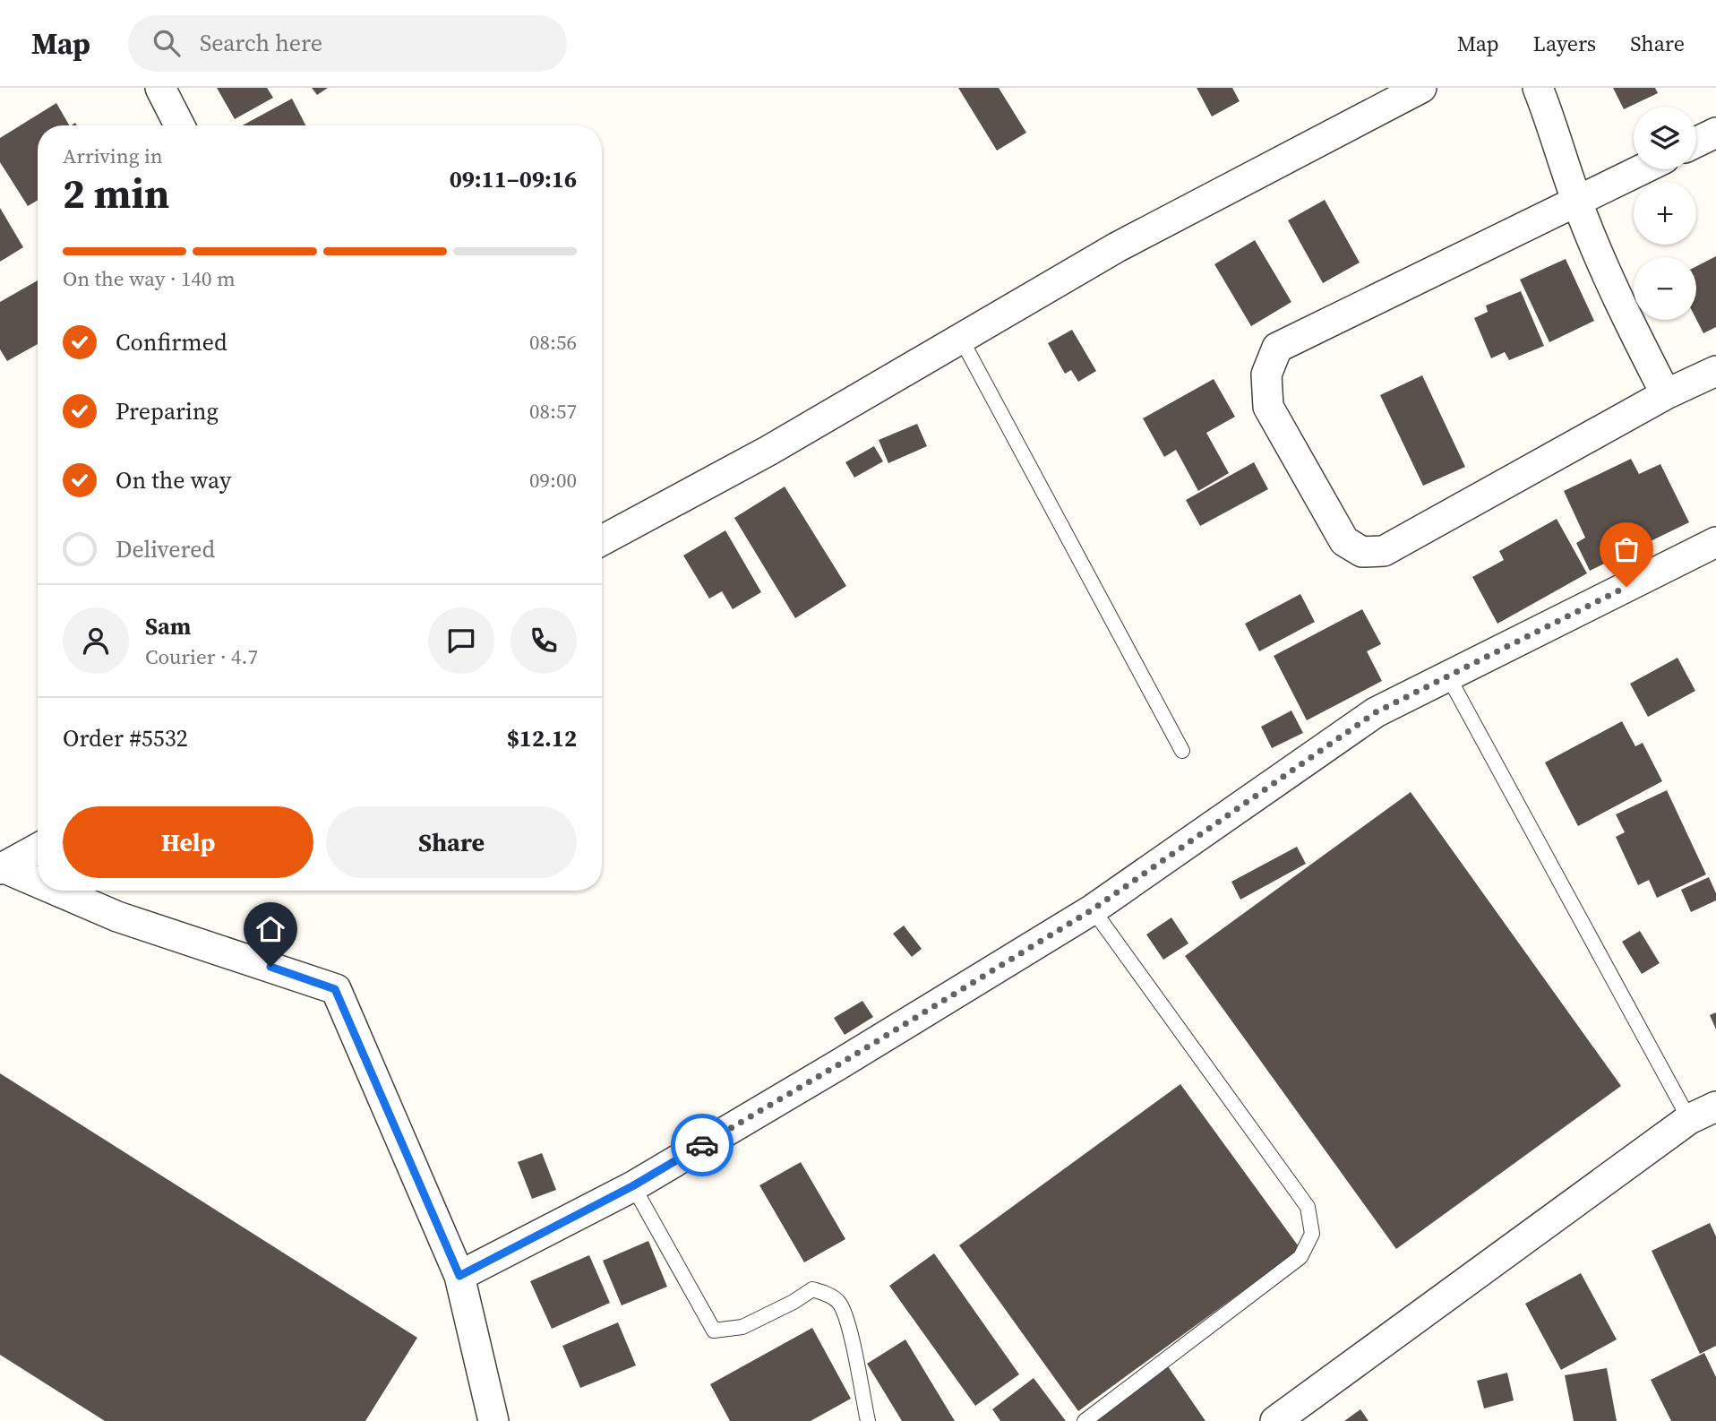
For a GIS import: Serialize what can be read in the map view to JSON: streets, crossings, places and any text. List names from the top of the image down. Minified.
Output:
{"page":{"header":"Map","search":"Search here","nav":["Map","Layers","Share"],"map_buttons":["+","−"],"heading":["2 min","Arriving in","09:11–09:16"],"panel":["Sam","Courier · 4.7","Order #5532","$12.12"],"bar":"On the way · 140 m","list":[["Confirmed","08:56"],["Preparing","08:57"],["On the way","09:00"],"Delivered"],"buttons":["Help","Share"]}}
